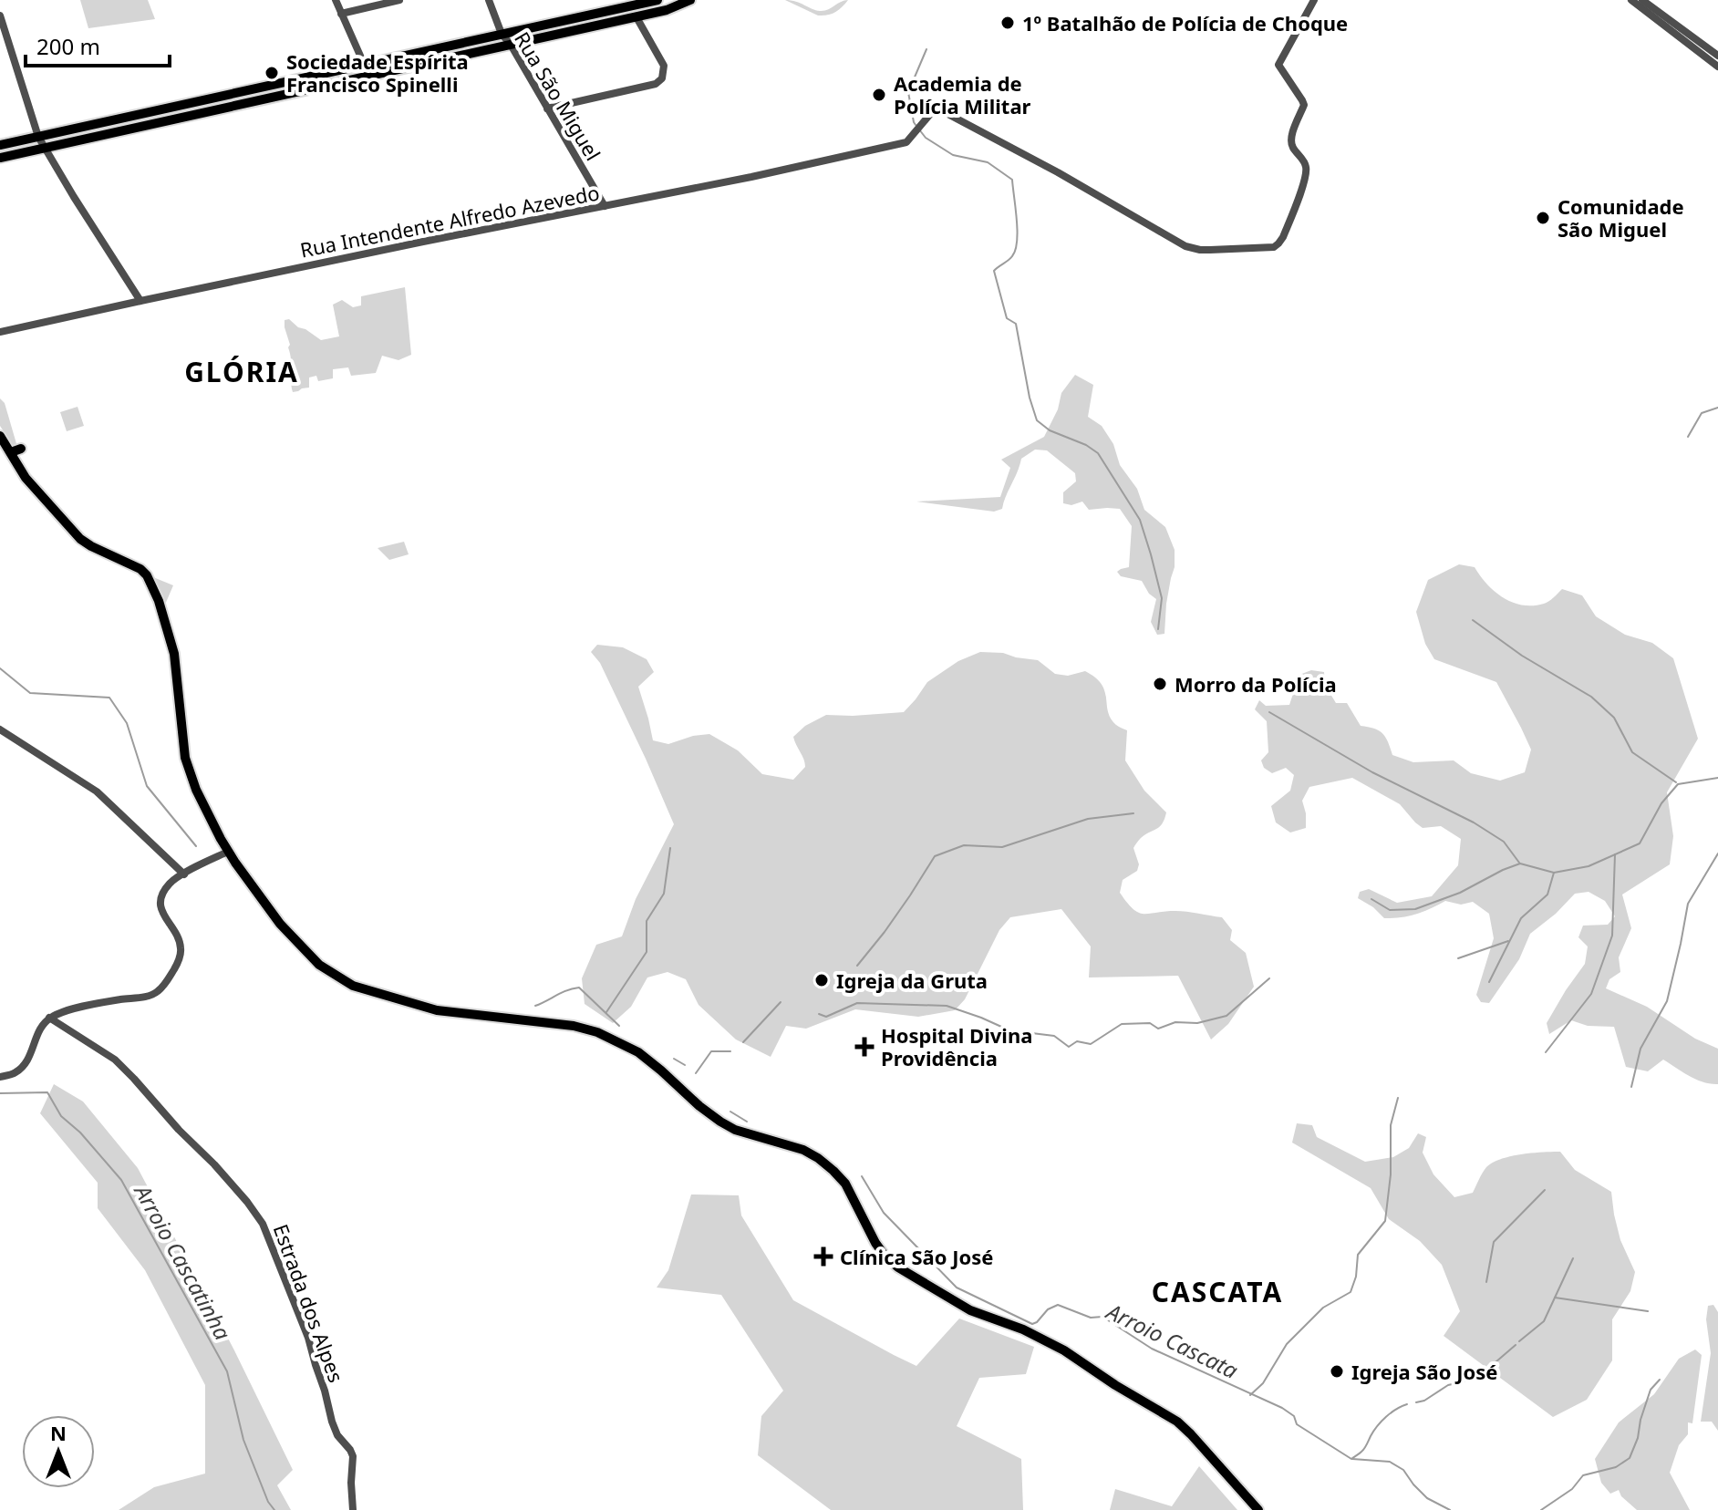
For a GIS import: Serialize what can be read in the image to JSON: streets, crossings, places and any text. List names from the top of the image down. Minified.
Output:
{"streets":{"street":["Rua São Miguel","Rua Intendente Alfredo Azevedo","Estrada dos Alpes"]},"crossings":[["Rua São Miguel","Rua Intendente Alfredo Azevedo"]],"districts":["GLÓRIA","CASCATA"],"water":["Arroio Cascatinha","Arroio Cascata"],"places":{"other":["1º Batalhão de Polícia de Choque","Sociedade Espírita Francisco Spinelli","Academia de Polícia Militar","Comunidade São Miguel","Morro da Polícia","Igreja da Gruta","Igreja São José"],"health":["Hospital Divina Providência","Clínica São José"]},"scale_bar":"200 m","north":"top"}
